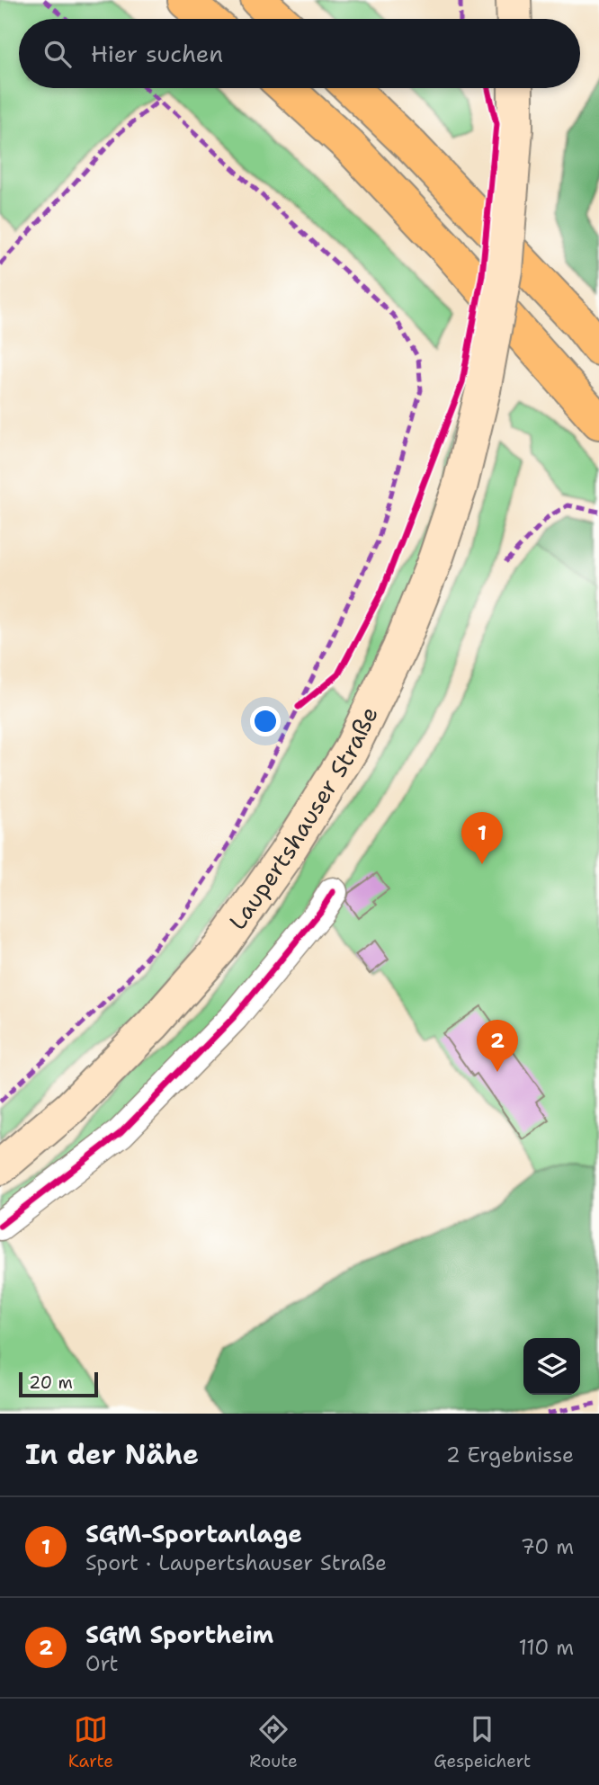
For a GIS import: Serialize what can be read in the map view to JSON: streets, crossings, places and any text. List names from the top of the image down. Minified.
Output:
{"streets":{"main road":["Laupertshauser Straße"]},"scale_bar":"20 m","page":{"search":"Hier suchen","pins":["1","2"],"scale":"20 m","heading":["In der Nähe","2 Ergebnisse"],"list":[{"mark":"1","name":"SGM-Sportanlage","note":"Sport · Laupertshauser Straße","value":"70 m"},{"mark":"2","name":"SGM Sportheim","note":"Ort","value":"110 m"}],"nav":["Karte","Route","Gespeichert"]}}
